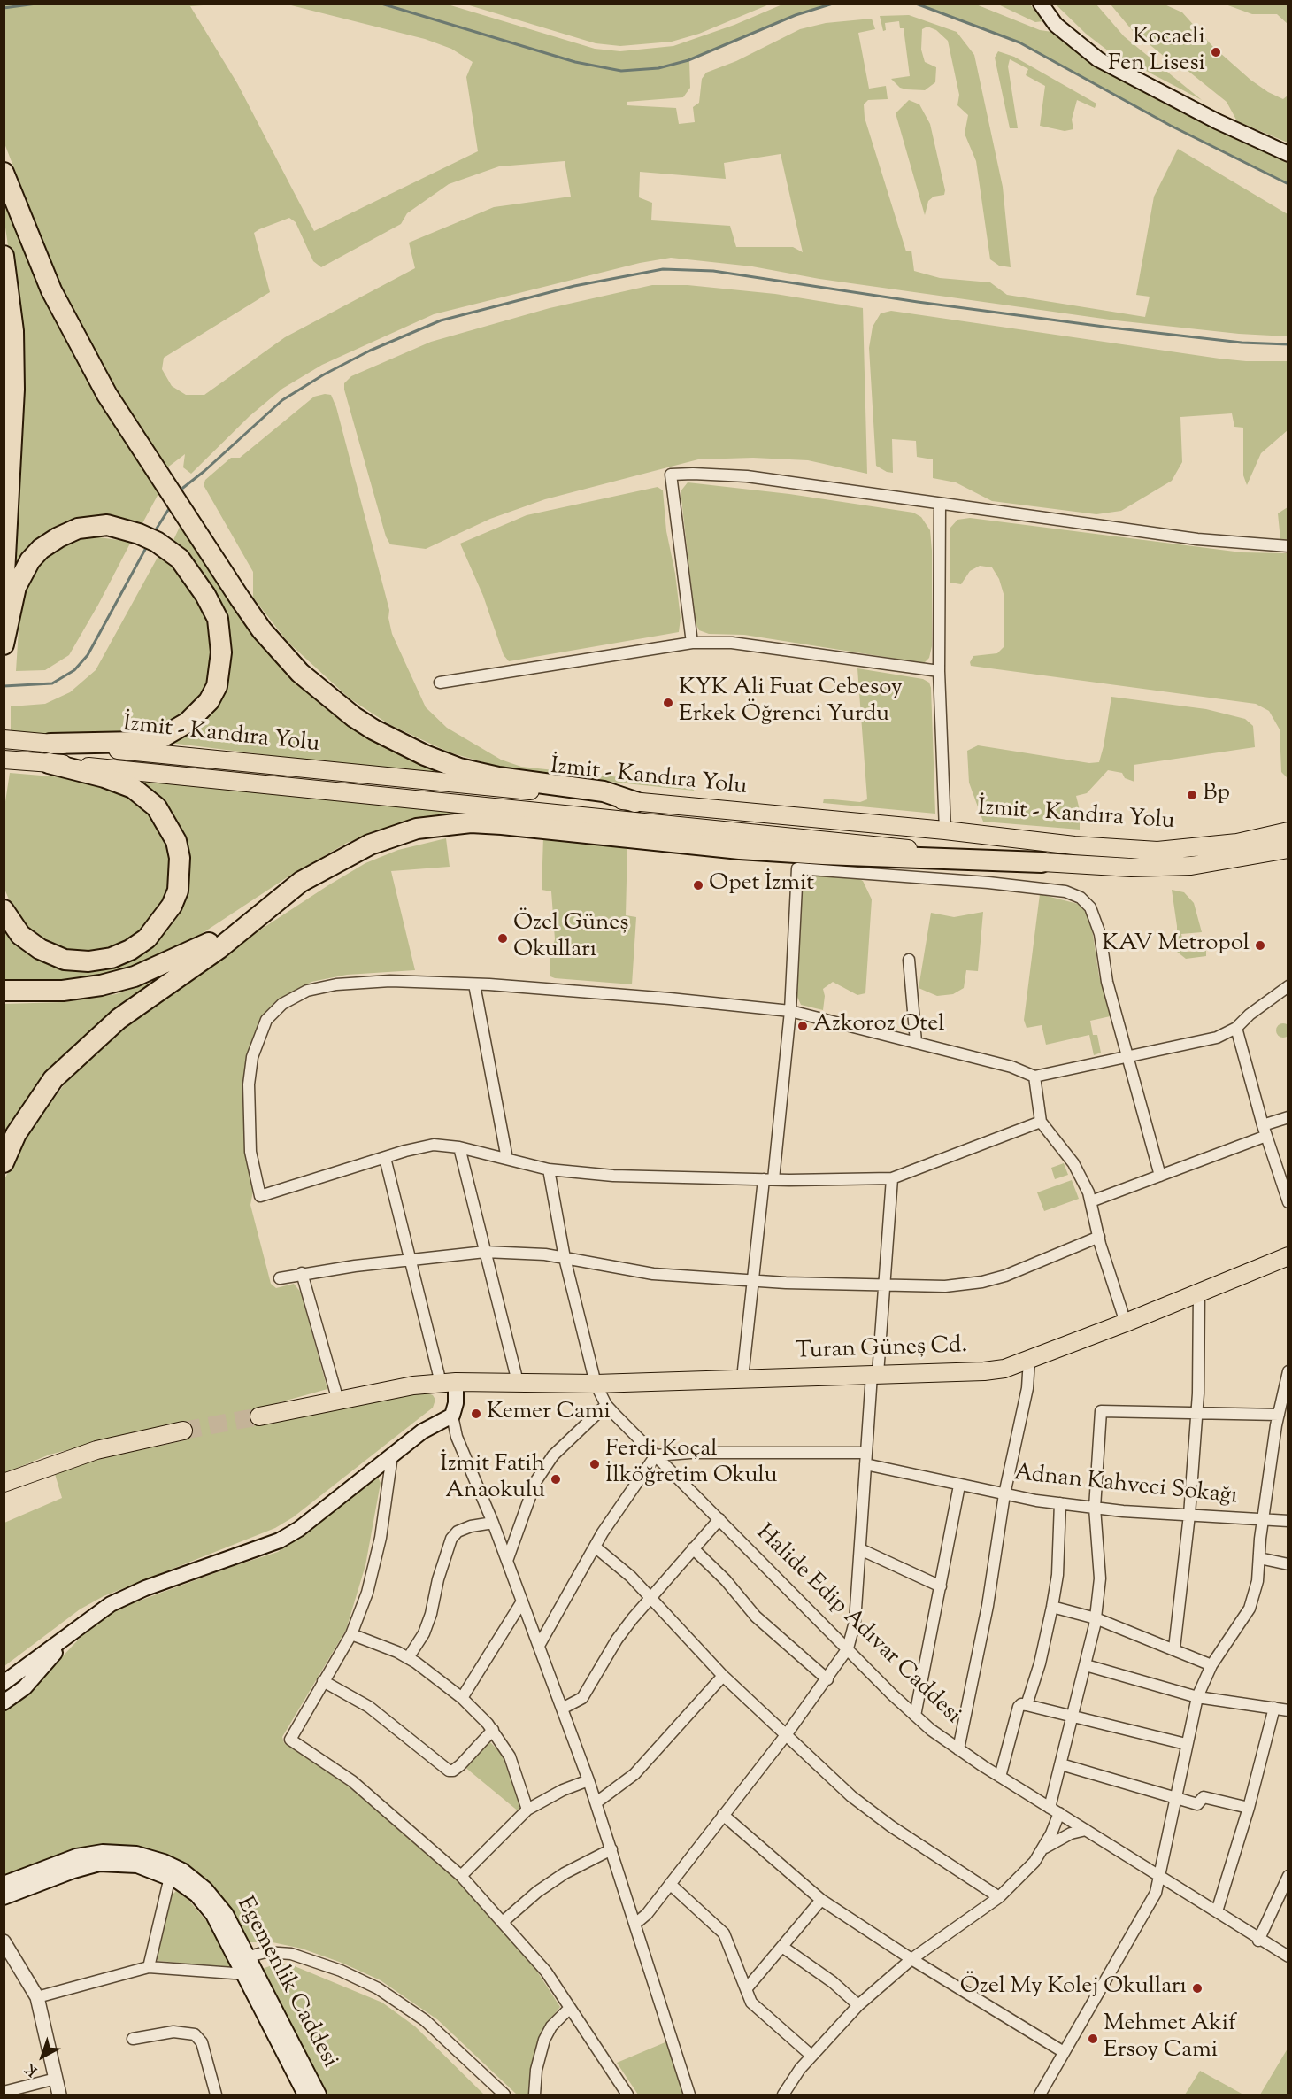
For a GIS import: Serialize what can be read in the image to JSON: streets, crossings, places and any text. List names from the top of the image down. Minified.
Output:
{"streets":{"main road":["İzmit - Kandıra Yolu","Turan Güneş Cd.","Egemenlik Caddesi"],"street":["Adnan Kahveci Sokağı","Halide Edip Adıvar Caddesi"]},"crossings":[["Turan Güneş Cd.","Halide Edip Adıvar Caddesi"]],"places":["Kocaeli Fen Lisesi","KYK Ali Fuat Cebesoy Erkek Öğrenci Yurdu","Bp","Opet İzmit","Özel Güneş Okulları","KAV Metropol","Azkoroz Otel","Kemer Cami","Ferdi Koçal İlköğretim Okulu","İzmit Fatih Anaokulu","Özel My Kolej Okulları","Mehmet Akif Ersoy Cami"],"north":"bottom left"}
